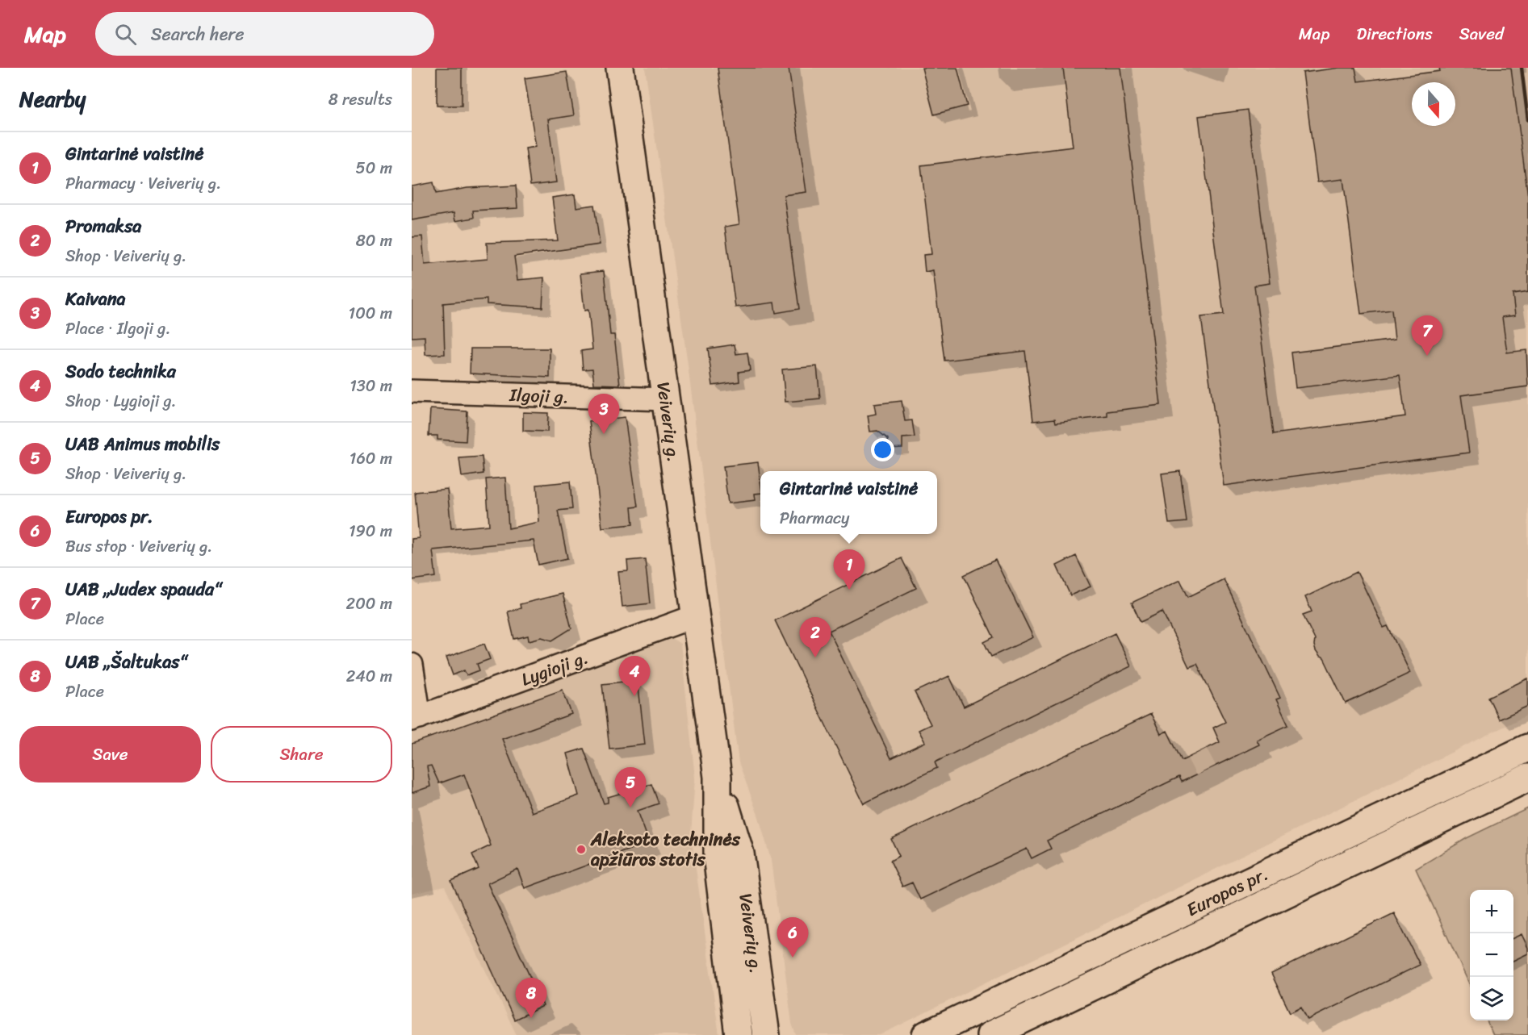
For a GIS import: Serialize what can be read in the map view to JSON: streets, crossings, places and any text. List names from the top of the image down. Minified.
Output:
{"streets":{"main road":["Veiverių g.","Europos pr."],"street":["Ilgoji g.","Lygioji g."]},"crossings":[["Ilgoji g.","Veiverių g."],["Veiverių g.","Lygioji g."]],"places":["Aleksoto techninės apžiūros stotis"],"north":"bottom","page":{"header":"Map","search":"Search here","nav":["Map","Directions","Saved"],"heading":["Nearby","8 results"],"list":[{"mark":"1","name":"Gintarinė vaistinė","note":"Pharmacy · Veiverių g.","value":"50 m"},{"mark":"2","name":"Promaksa","note":"Shop · Veiverių g.","value":"80 m"},{"mark":"3","name":"Kaivana","note":"Place · Ilgoji g.","value":"100 m"},{"mark":"4","name":"Sodo technika","note":"Shop · Lygioji g.","value":"130 m"},{"mark":"5","name":"UAB Animus mobilis","note":"Shop · Veiverių g.","value":"160 m"},{"mark":"6","name":"Europos pr.","note":"Bus stop · Veiverių g.","value":"190 m"},{"mark":"7","name":"UAB „Judex spauda“","note":"Place","value":"200 m"},{"mark":"8","name":"UAB „Šaltukas“","note":"Place","value":"240 m"}],"pins":["7","3","1","2","4","5","6","8"],"popup":["Gintarinė vaistinė","Pharmacy"],"buttons":["Save","Share"],"map_buttons":["+","−"]}}
